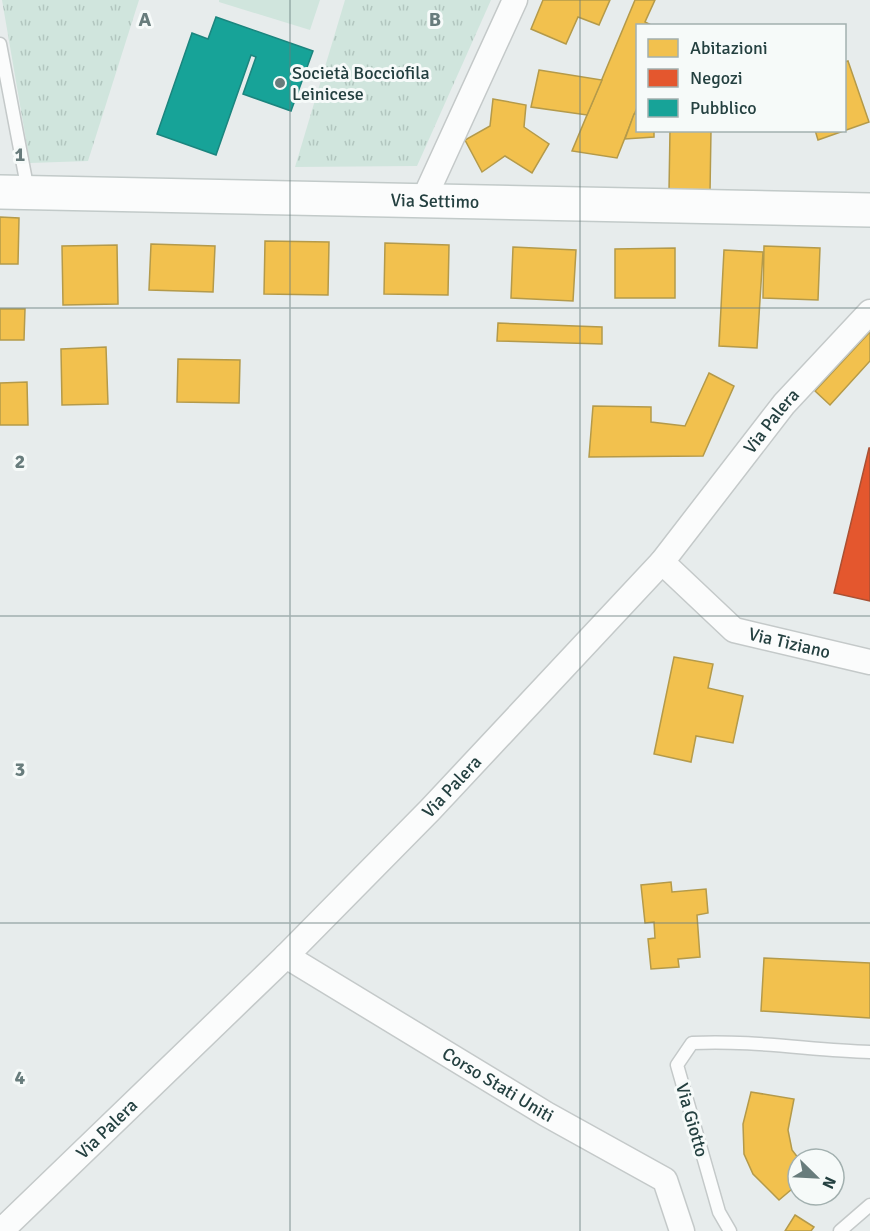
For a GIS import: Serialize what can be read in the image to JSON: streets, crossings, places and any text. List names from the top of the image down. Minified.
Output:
{"streets":{"street":["Via Settimo","Via Palera","Via Tiziano","Corso Stati Uniti"],"lane":["Via Giotto"]},"crossings":[["Via Palera","Via Tiziano"],["Via Palera","Corso Stati Uniti"]],"places":["Società Bocciofila Leinicese"],"legend":["Abitazioni","Negozi","Pubblico"],"north":"bottom right","grid":{"columns":["A","B"],"rows":["1","2","3","4"]}}
